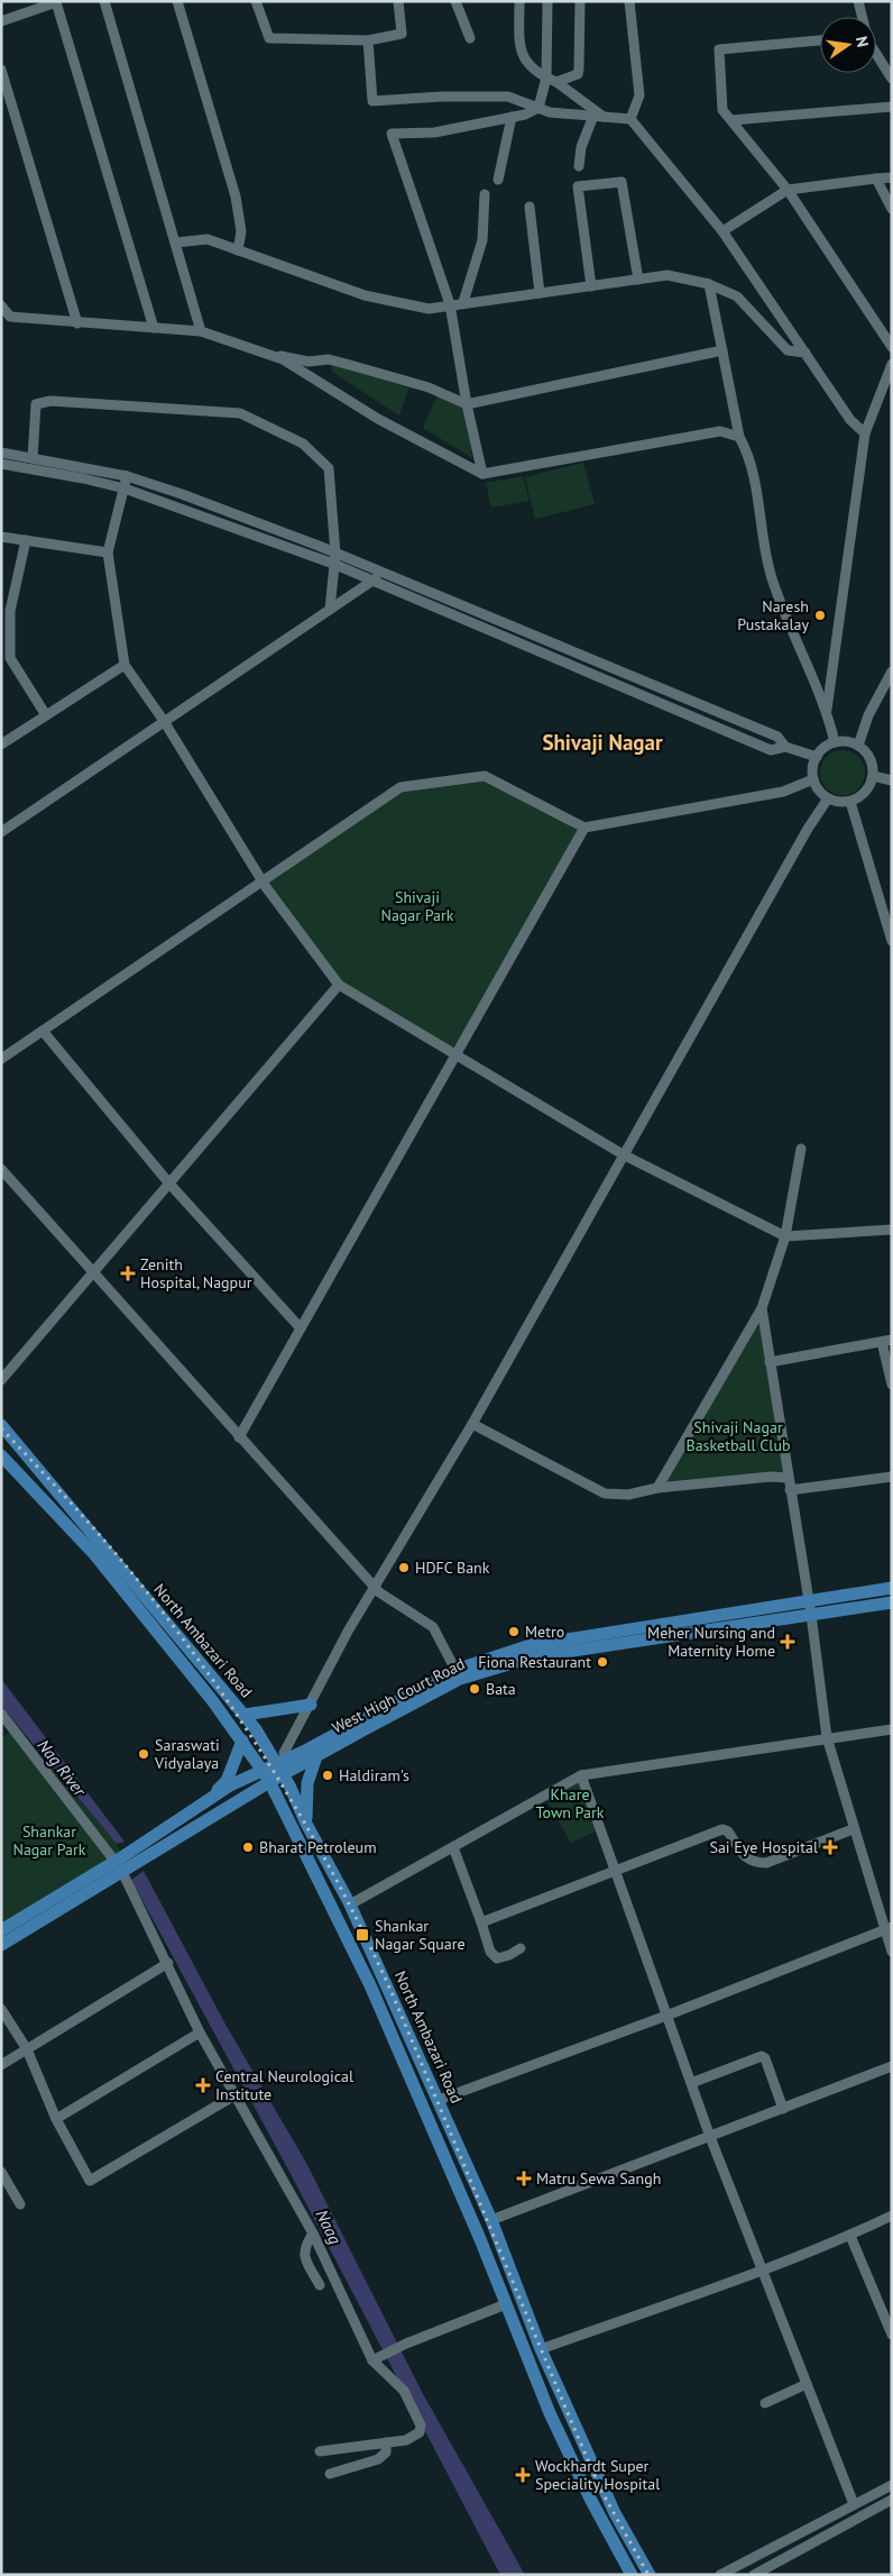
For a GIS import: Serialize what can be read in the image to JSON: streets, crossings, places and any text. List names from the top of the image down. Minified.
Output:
{"streets":{"main road":["North Ambazari Road","West High Court Road"]},"crossings":[["North Ambazari Road","West High Court Road"]],"districts":["Shivaji Nagar"],"water":["Nag River","Naag"],"parks":["Shivaji Nagar Park","Shivaji Nagar Basketball Club","Khare Town Park","Shankar Nagar Park"],"places":{"other":["Naresh Pustakalay","HDFC Bank","Metro","Fiona Restaurant","Bata","Saraswati Vidyalaya","Haldiram's","Bharat Petroleum"],"health":["Zenith Hospital, Nagpur","Meher Nursing and Maternity Home","Sai Eye Hospital","Central Neurological Institute","Matru Sewa Sangh","Wockhardt Super Speciality Hospital"],"transit":["Shankar Nagar Square"]},"north":"right"}
